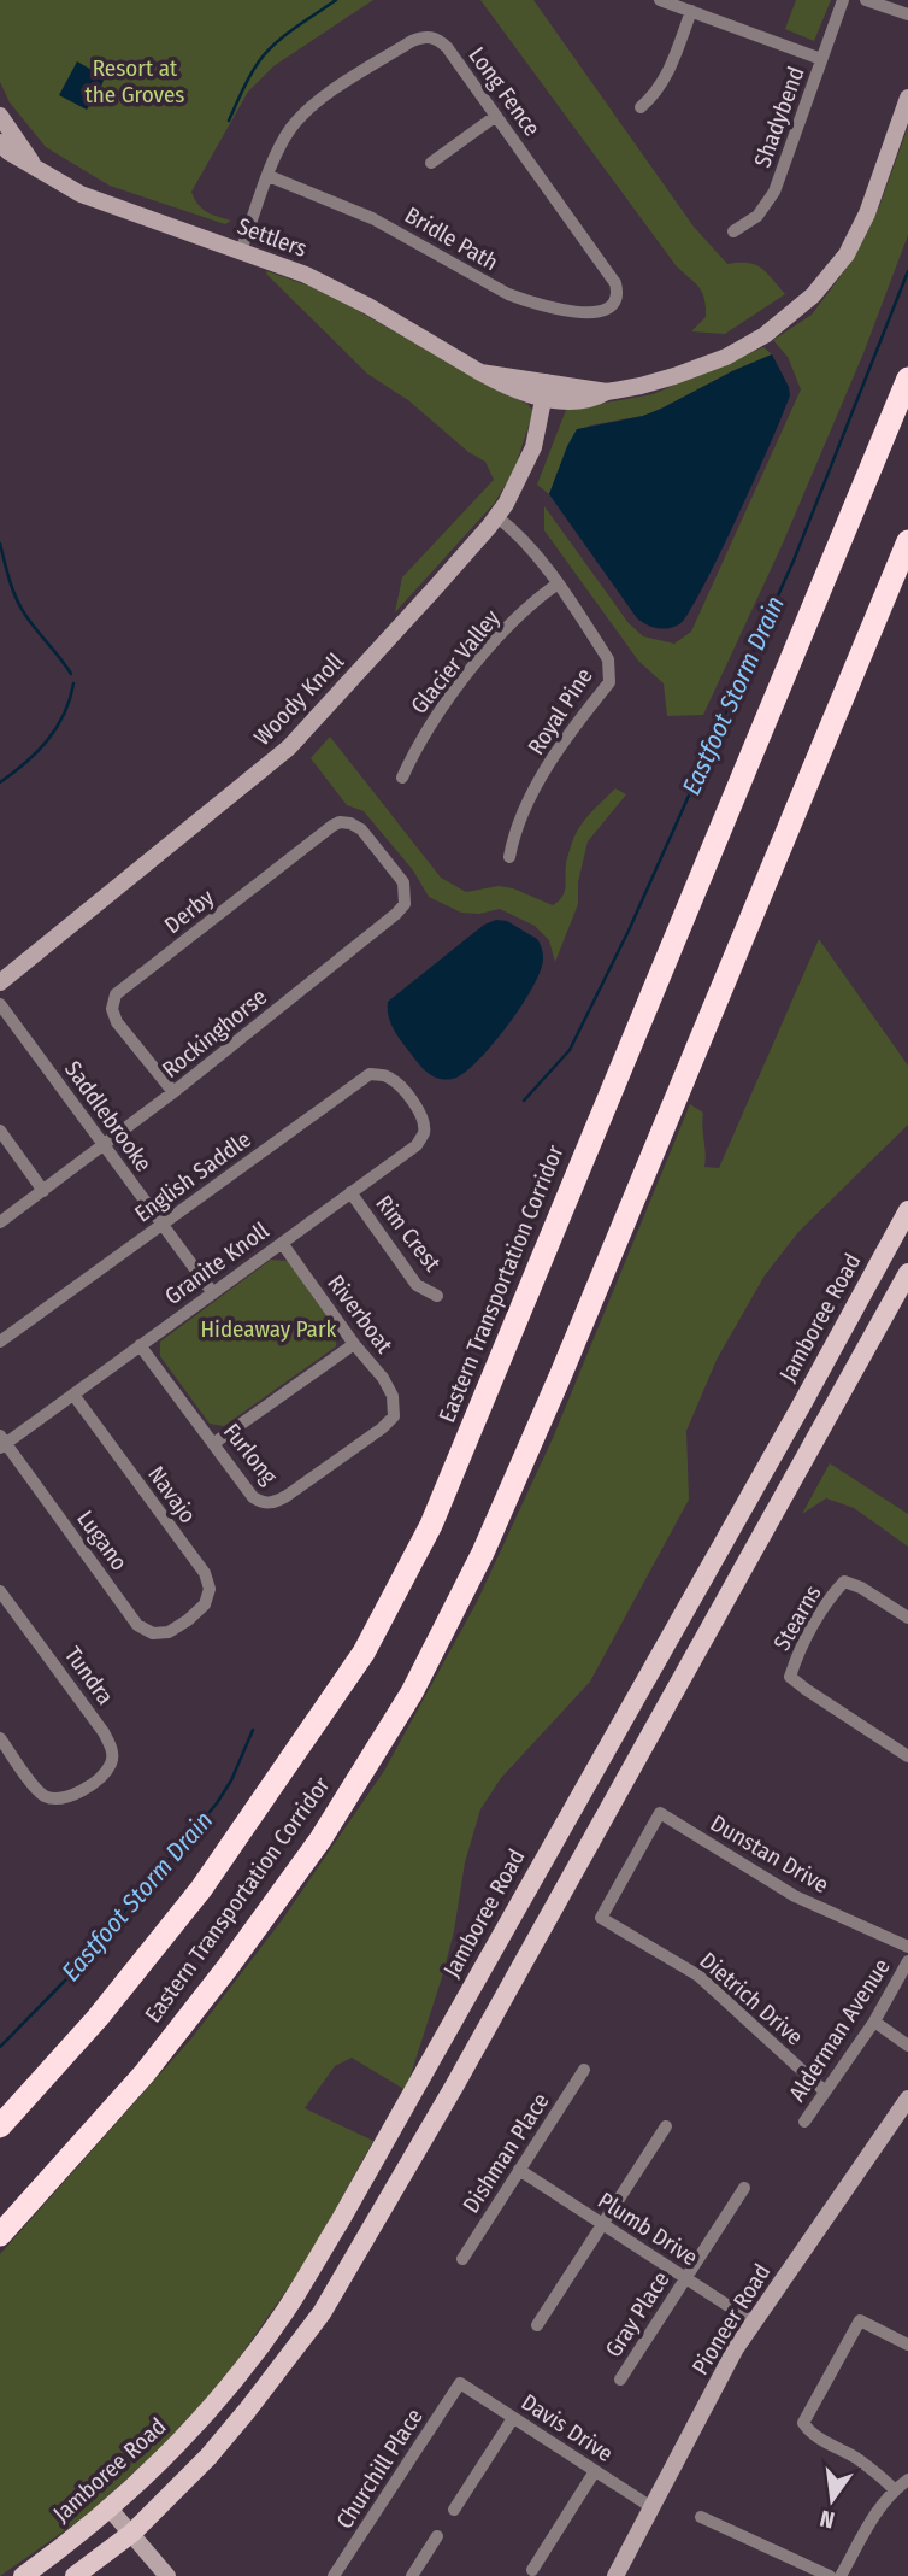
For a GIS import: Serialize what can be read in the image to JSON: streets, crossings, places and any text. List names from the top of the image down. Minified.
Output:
{"streets":{"highway":["Eastern Transportation Corridor"],"main road":["Jamboree Road"],"street":["Long Fence","Shadybend","Settlers","Bridle Path","Glacier Valley","Woody Knoll","Royal Pine","Derby","Rockinghorse","Saddlebrooke","English Saddle","Rim Crest","Granite Knoll","Riverboat","Furlong","Navajo","Lugano","Stearns","Tundra","Dunstan Drive","Dietrich Drive","Alderman Avenue","Dishman Place","Plumb Drive","Gray Place","Pioneer Road","Davis Drive","Churchill Place"]},"crossings":[["Long Fence","Settlers"],["Long Fence","Bridle Path"],["Settlers","Woody Knoll"],["Glacier Valley","Royal Pine"],["Woody Knoll","Royal Pine"],["Derby","Rockinghorse"],["Rockinghorse","Saddlebrooke"],["Saddlebrooke","English Saddle"],["Saddlebrooke","Granite Knoll"],["English Saddle","Granite Knoll"],["Rim Crest","Granite Knoll"],["Granite Knoll","Riverboat"],["Granite Knoll","Furlong"],["Granite Knoll","Navajo"],["Granite Knoll","Lugano"],["Riverboat","Furlong"],["Navajo","Lugano"],["Dunstan Drive","Dietrich Drive"],["Dietrich Drive","Alderman Avenue"],["Dishman Place","Plumb Drive"],["Plumb Drive","Gray Place"],["Plumb Drive","Pioneer Road"],["Pioneer Road","Davis Drive"],["Davis Drive","Churchill Place"]],"water":["Eastfoot Storm Drain"],"parks":["Resort at the Groves","Hideaway Park"],"north":"bottom"}
